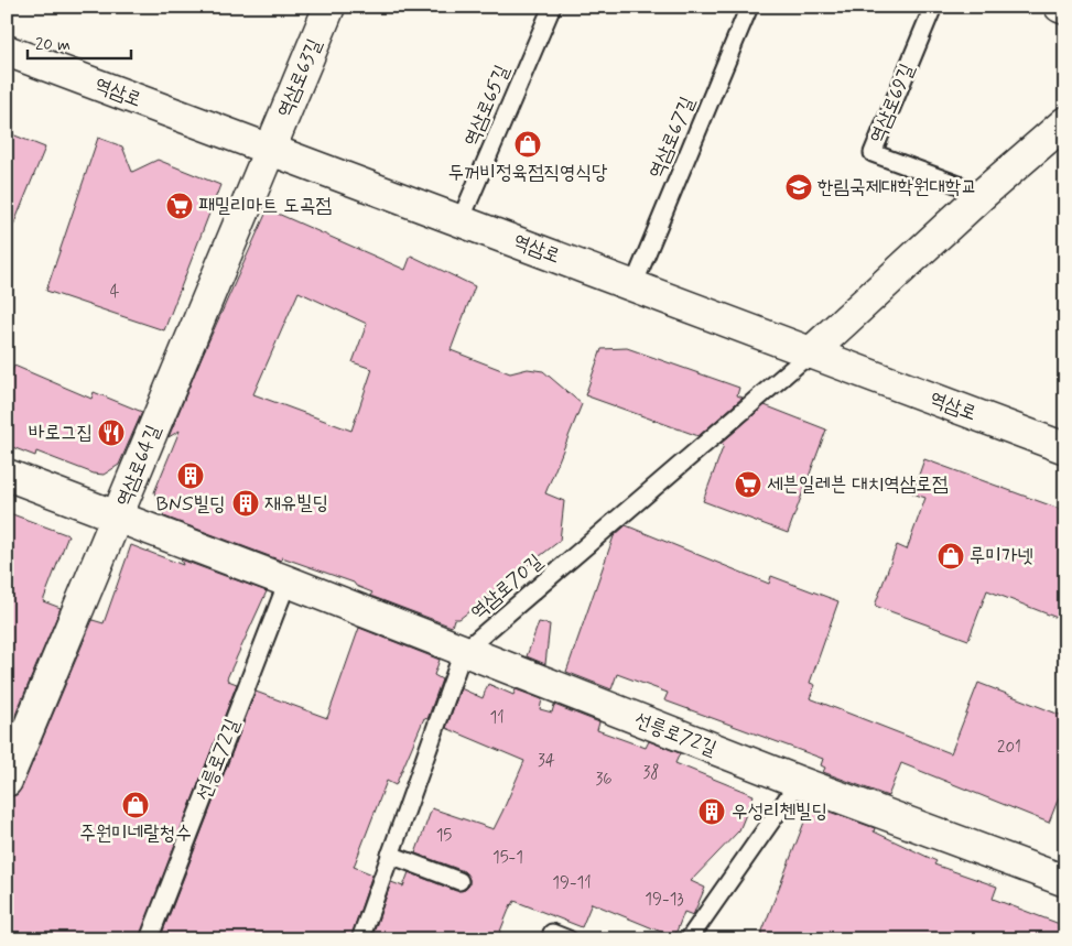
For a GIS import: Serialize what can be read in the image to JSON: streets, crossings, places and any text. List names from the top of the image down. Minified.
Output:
{"streets":{"street":["역삼로63길","역삼로","역삼로64길","선릉로72길"],"lane":["역삼로69길","역삼로65길","역삼로67길","역삼로70길"]},"crossings":[["역삼로63길","역삼로"],["역삼로63길","역삼로64길"],["역삼로","역삼로65길"],["역삼로","역삼로67길"],["역삼로","역삼로64길"],["역삼로","역삼로70길"],["역삼로64길","선릉로72길"],["역삼로70길","선릉로72길"]],"places":{"shop":["두꺼비정육점직영식당","루미가넷","주원미네랄청수"],"school or university":["한림국제대학원대학교"],"supermarket":["패밀리마트 도곡점","세븐일레븐 대치역삼로점"],"restaurant":["바로그집"],"building":["BNS빌딩","재유빌딩","우성리첸빌딩"]},"house_numbers":["4","11","201","34","38","36","15","15-1","19-11","19-13"],"scale_bar":"20 m"}
